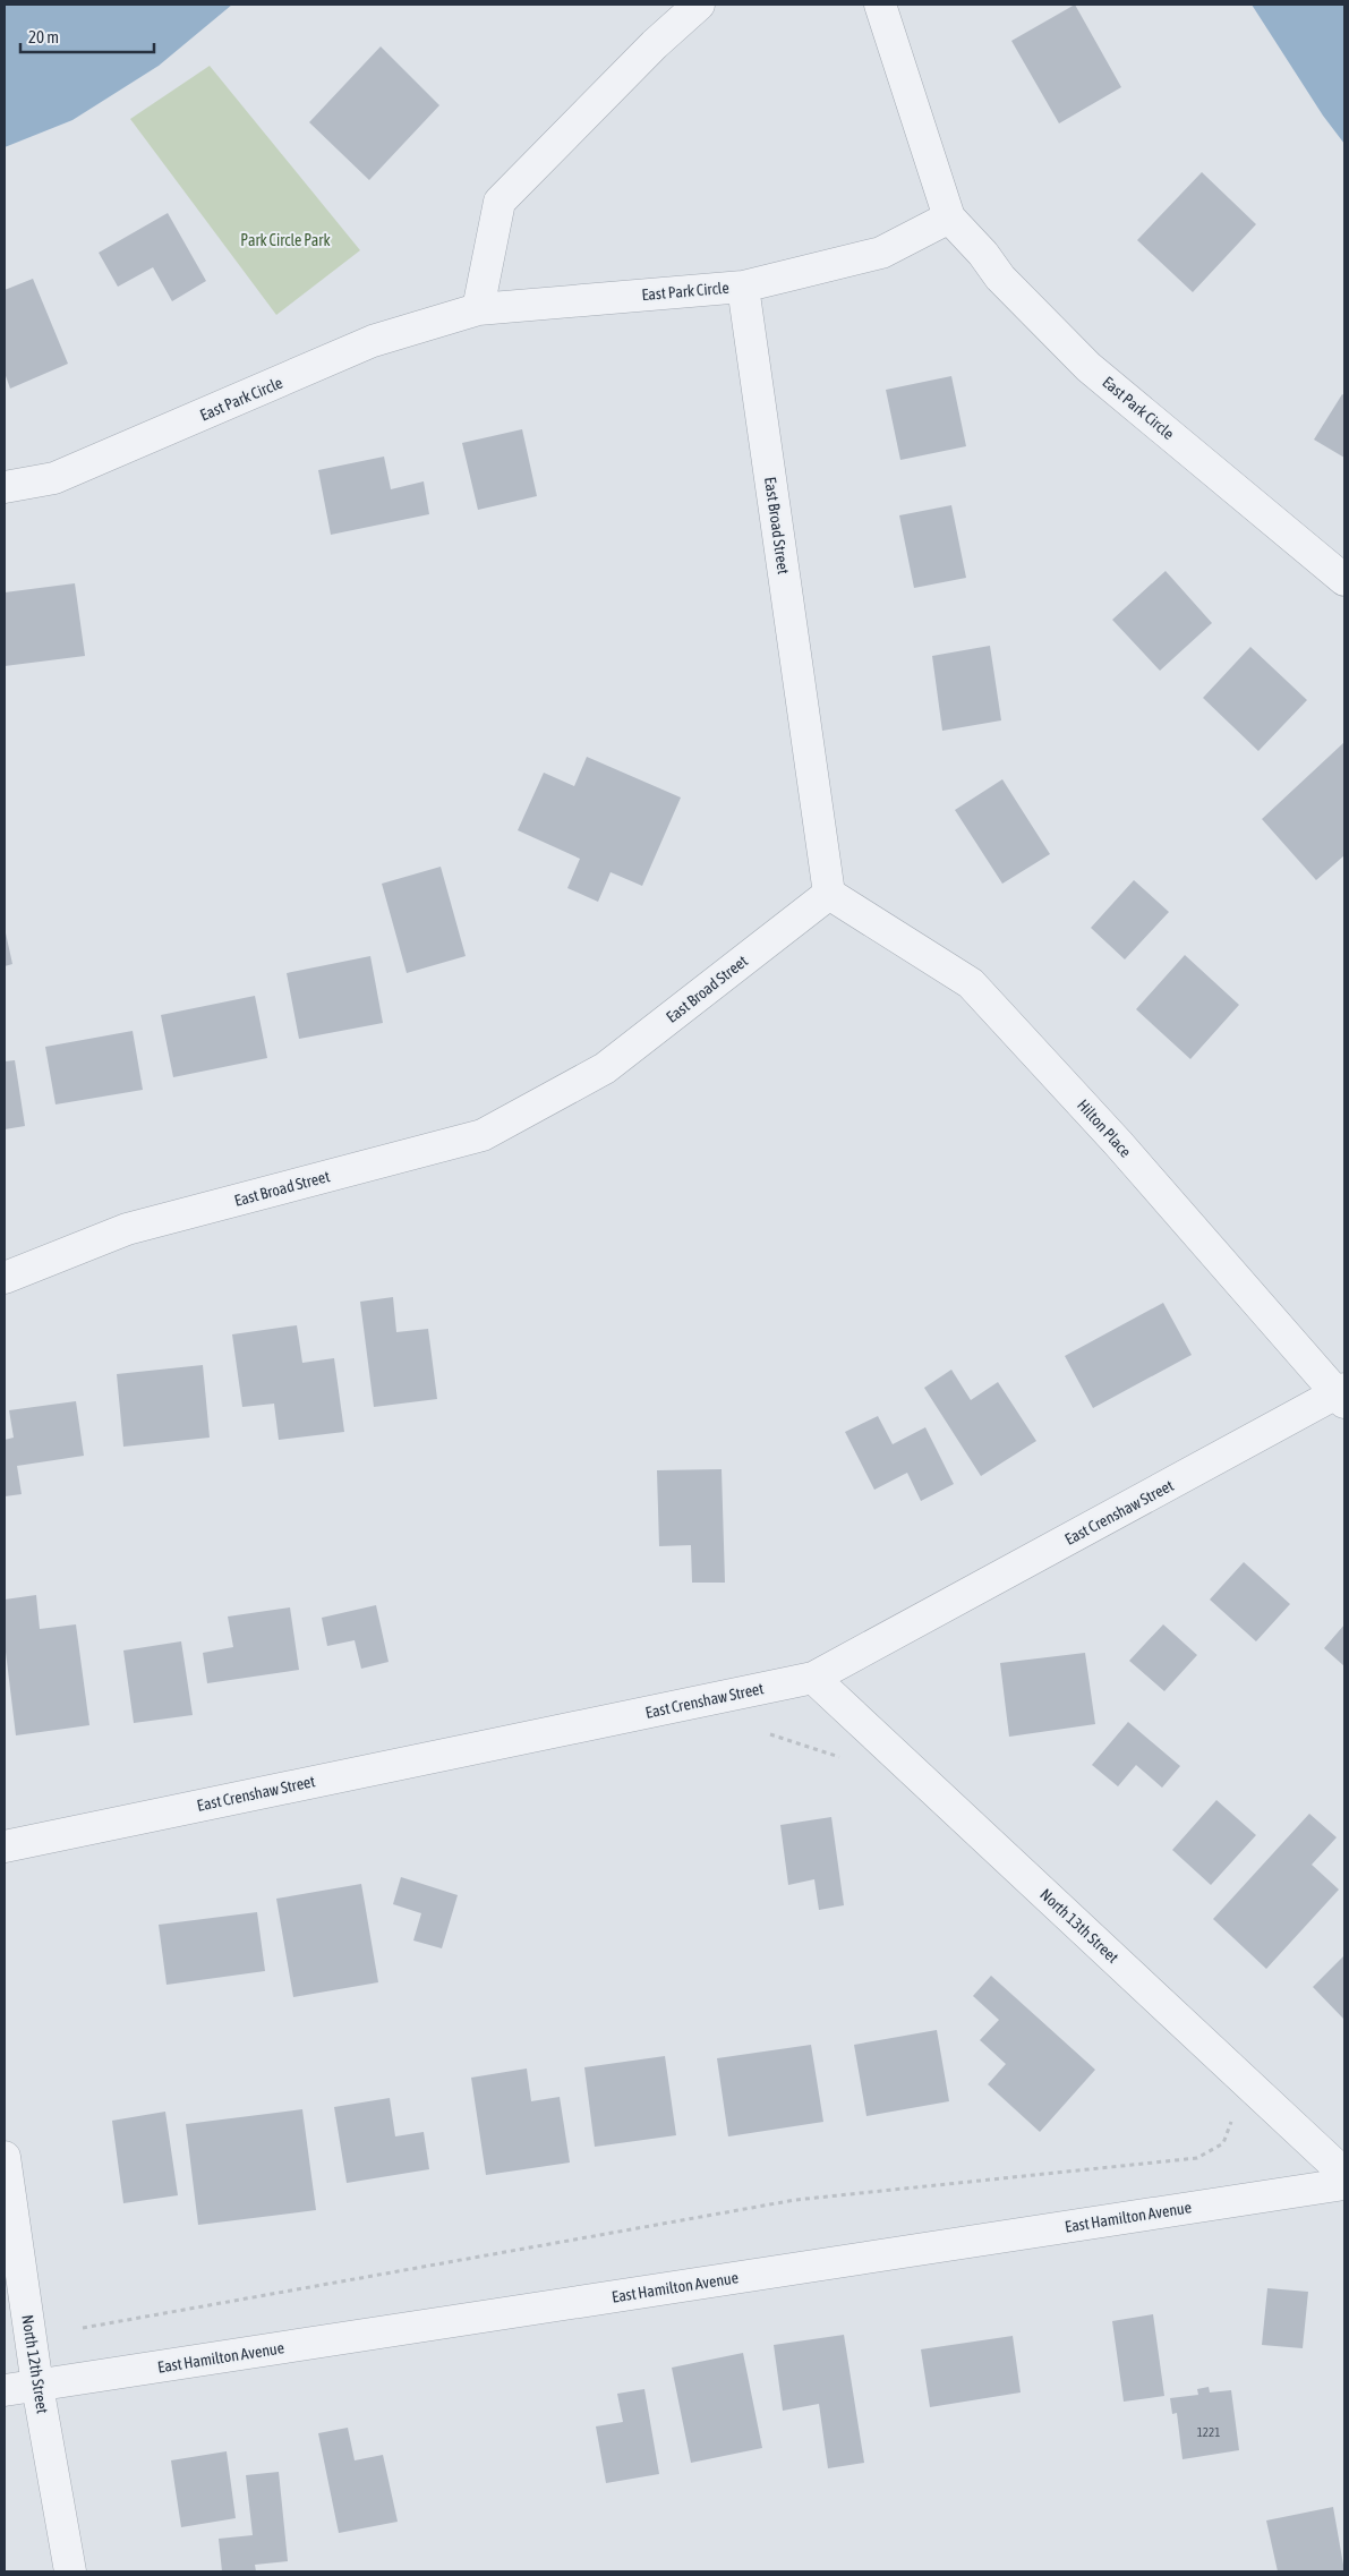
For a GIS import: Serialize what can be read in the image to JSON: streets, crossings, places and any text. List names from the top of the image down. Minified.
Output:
{"streets":{"street":["East Park Circle","East Broad Street","Hilton Place","East Crenshaw Street","North 13th Street","East Hamilton Avenue","North 12th Street"]},"crossings":[["East Park Circle","East Broad Street"],["East Broad Street","Hilton Place"],["Hilton Place","East Crenshaw Street"],["East Crenshaw Street","North 13th Street"],["East Hamilton Avenue","North 12th Street"]],"parks":["Park Circle Park"],"house_numbers":["1221"],"scale_bar":"20 m"}
